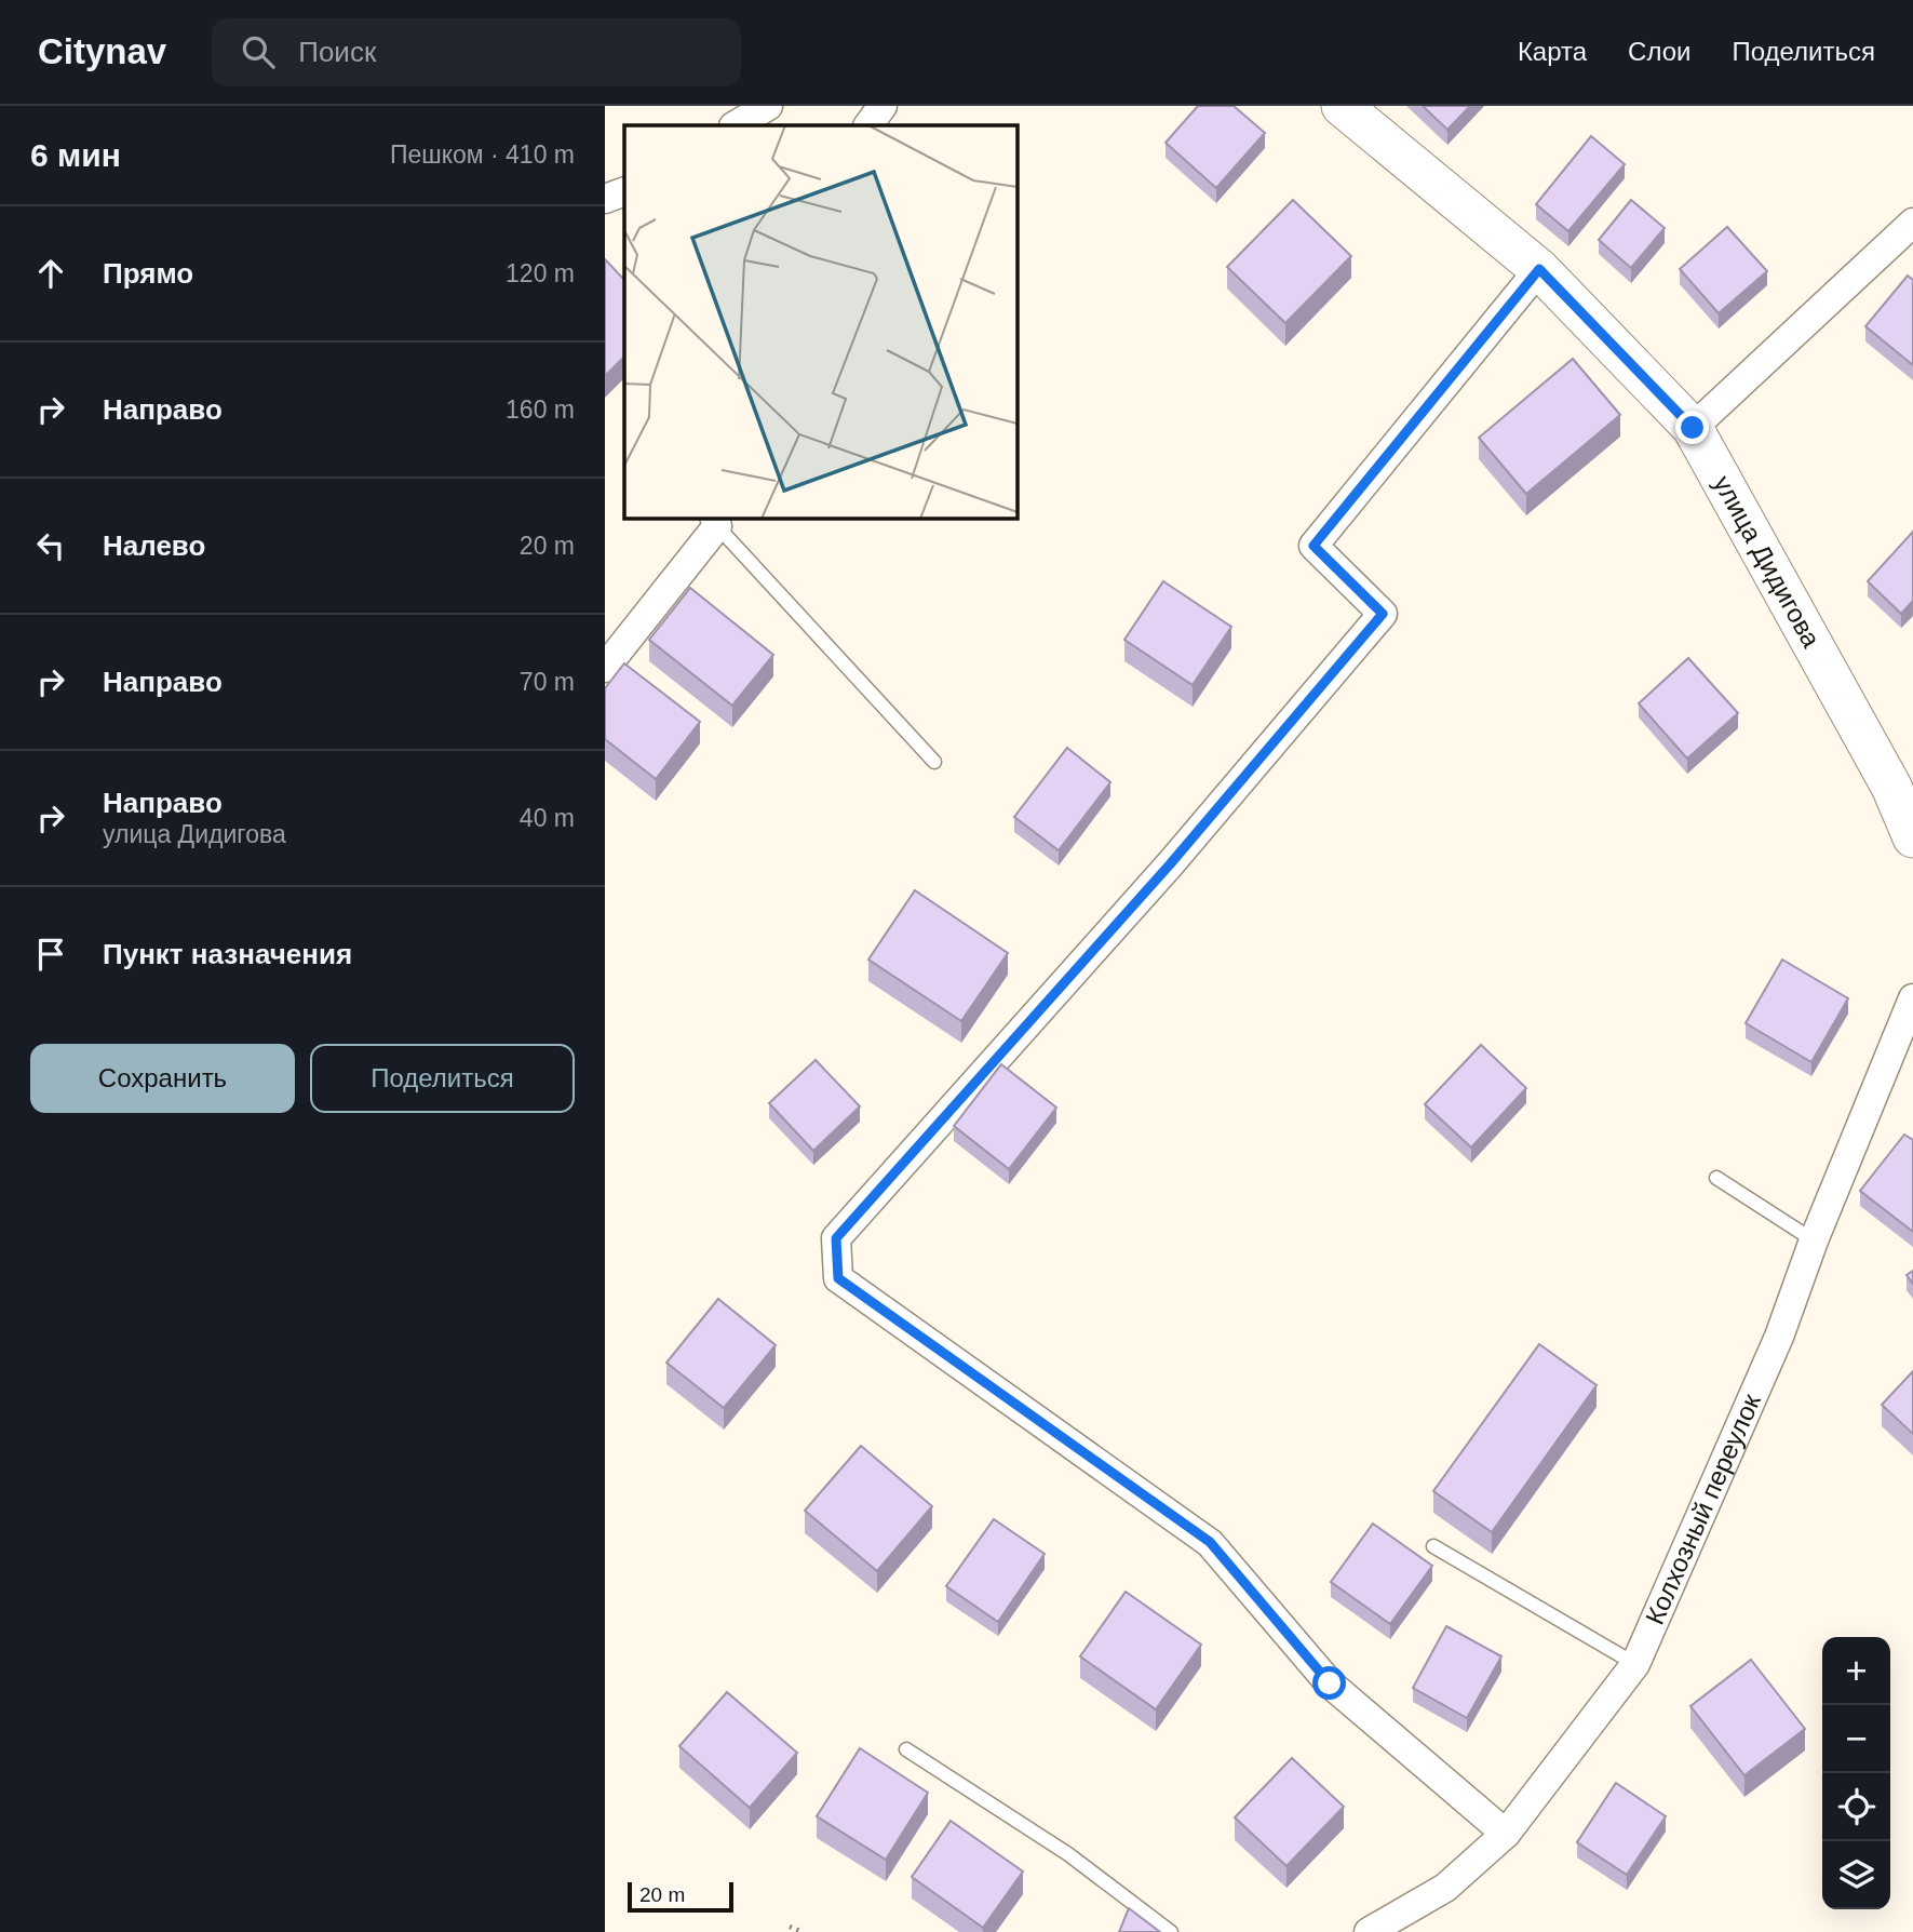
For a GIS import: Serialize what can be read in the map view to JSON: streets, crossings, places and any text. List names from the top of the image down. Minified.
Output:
{"streets":{"street":["улица Дидигова","Колхозный переулок"]},"scale_bar":"20 m","page":{"header":"Citynav","search":"Поиск","nav":["Карта","Слои","Поделиться"],"heading":["6 мин","Пешком · 410 m"],"list":[["Прямо","120 m"],["Направо","160 m"],["Налево","20 m"],["Направо","70 m"],["Направо","улица Дидигова","40 m"],"Пункт назначения"],"buttons":["Сохранить","Поделиться"],"map_buttons":["+","−"],"scale":"20 m"}}
